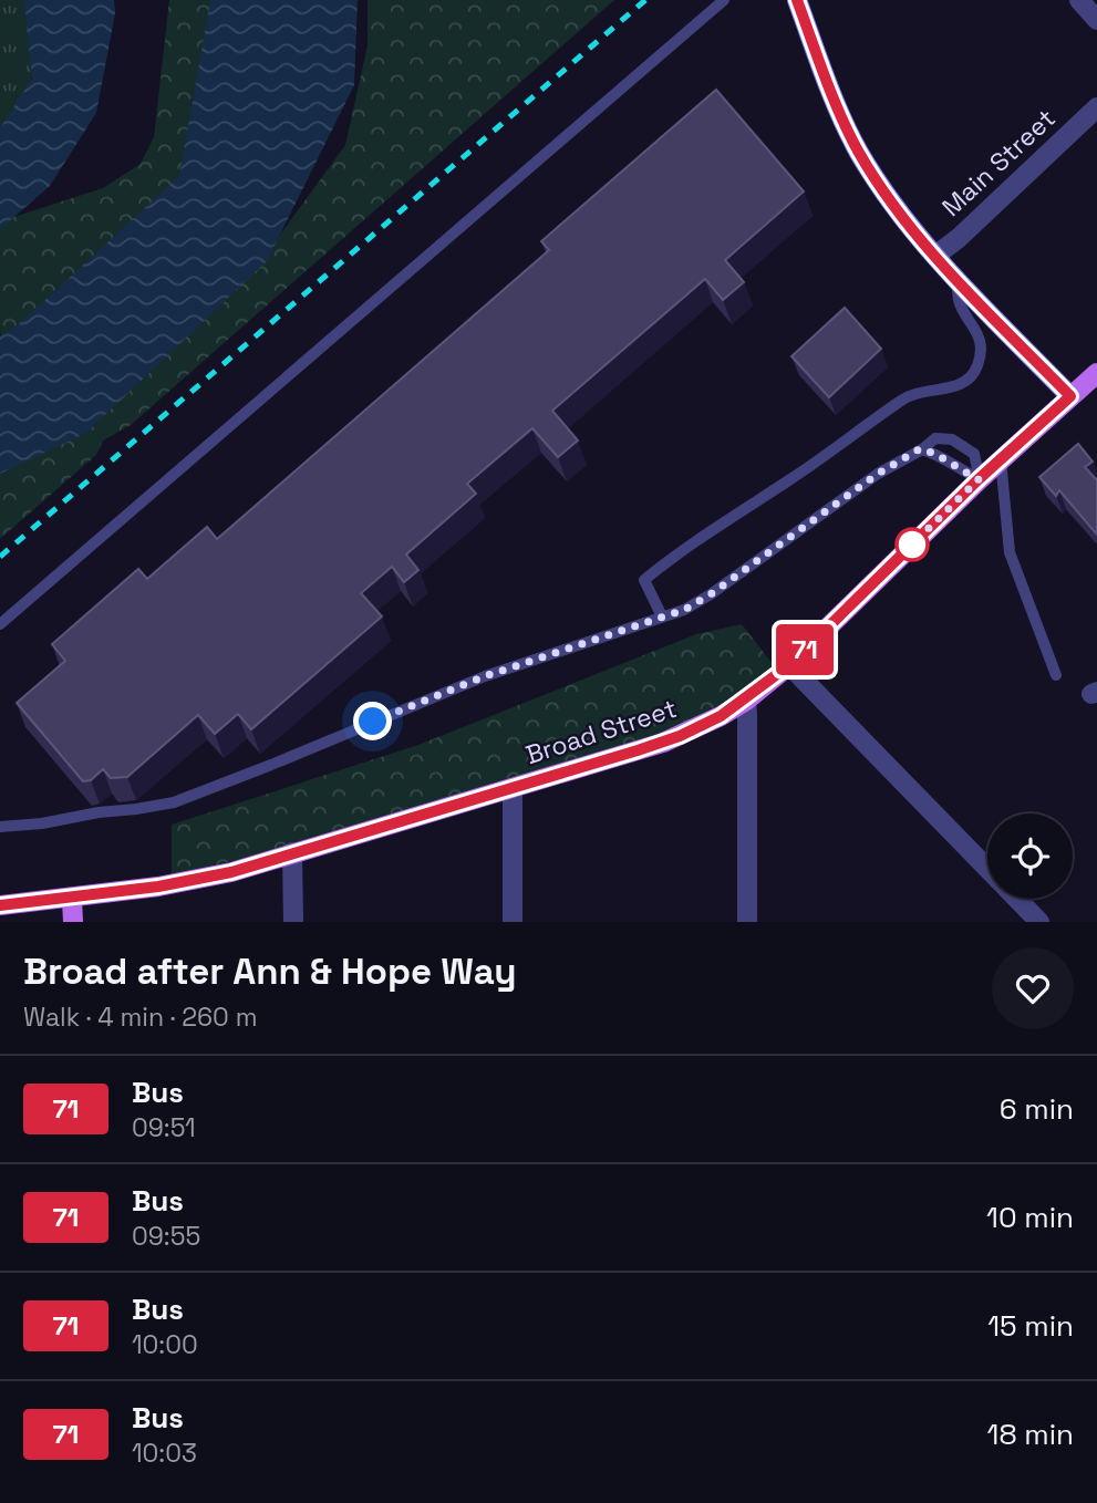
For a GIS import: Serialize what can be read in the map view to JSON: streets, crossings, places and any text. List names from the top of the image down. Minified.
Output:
{"streets":{"main road":["Broad Street"],"street":["Main Street"]},"lines":["bus line 71"],"page":{"on_map":"71","heading":["Broad after Ann & Hope Way","Walk · 4 min · 260 m"],"list":[{"mark":"71","name":"Bus","note":"09:51","value":"6 min"},{"mark":"71","name":"Bus","note":"09:55","value":"10 min"},{"mark":"71","name":"Bus","note":"10:00","value":"15 min"},{"mark":"71","name":"Bus","note":"10:03","value":"18 min"}]}}
